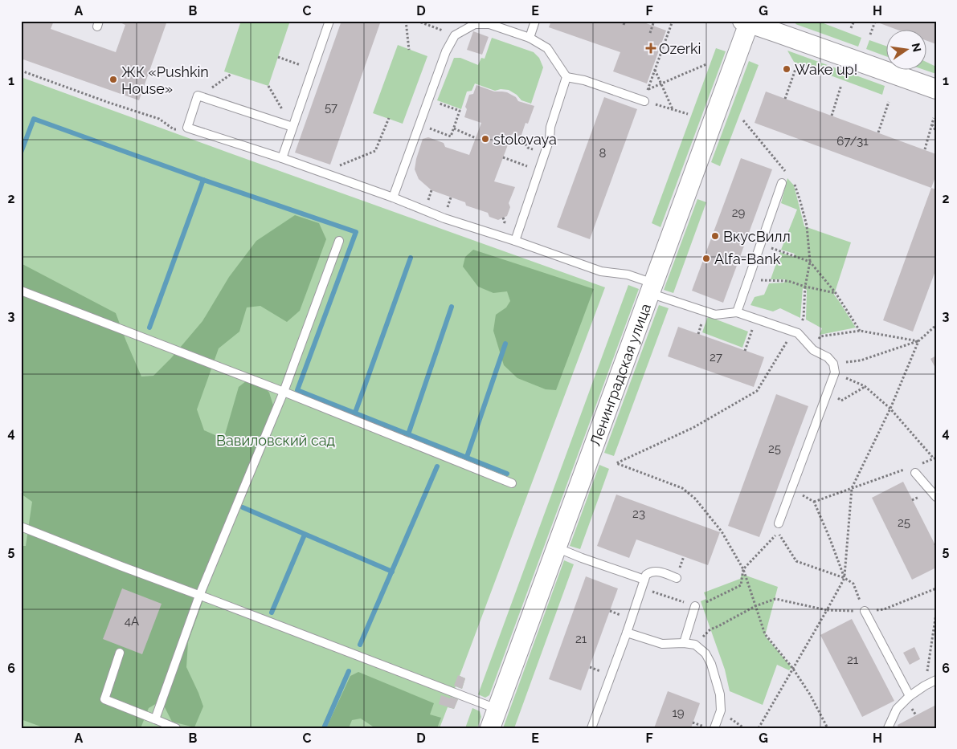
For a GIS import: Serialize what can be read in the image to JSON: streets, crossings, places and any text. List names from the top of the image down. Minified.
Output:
{"streets":{"street":["Ленинградская улица"]},"parks":["Вавиловский сад"],"places":{"health":["Ozerki"],"other":["Wake up!","ЖК «Pushkin House»","stolovaya","ВкусВилл","Alfa-Bank"]},"house_numbers":["57","67/31","8","29","27","25","23","25","4А","21","21","19"],"north":"right","grid":{"columns":["A","B","C","D","E","F","G","H"],"rows":["1","2","3","4","5","6"]}}
